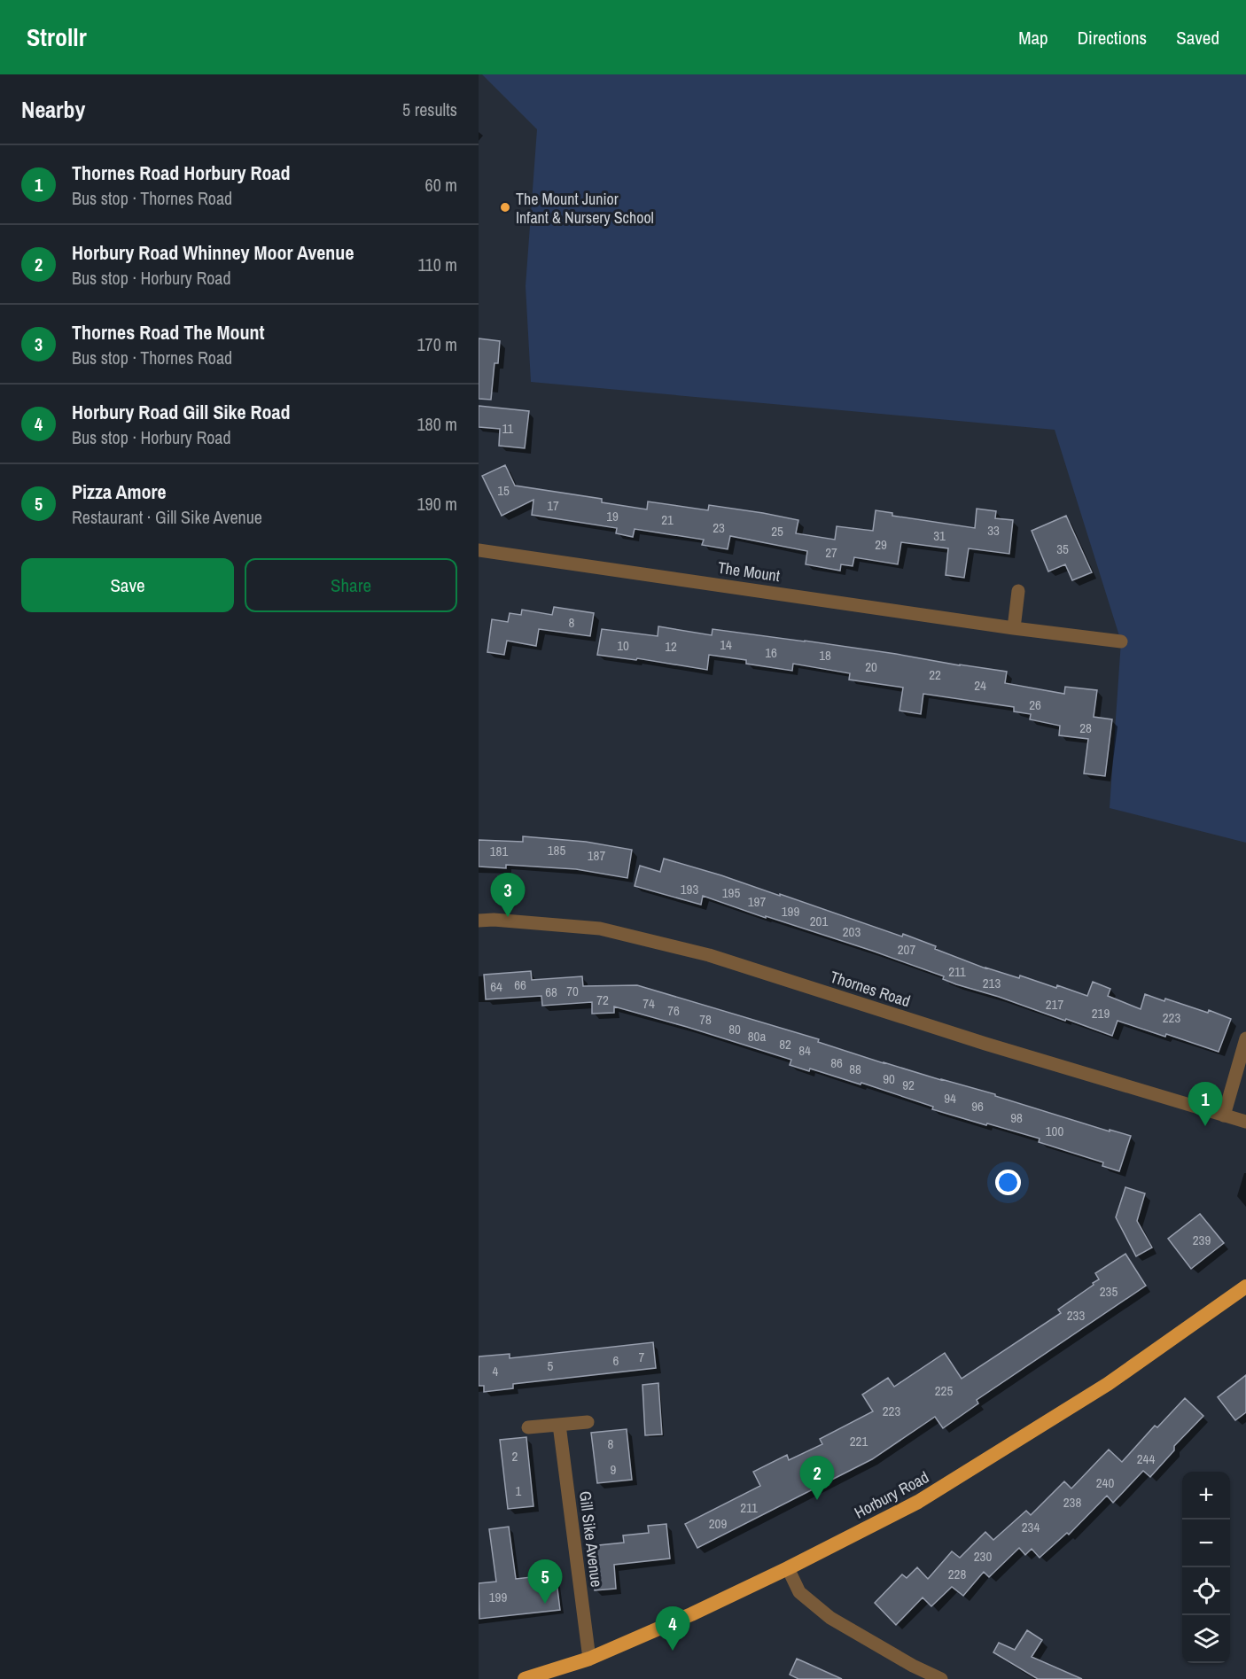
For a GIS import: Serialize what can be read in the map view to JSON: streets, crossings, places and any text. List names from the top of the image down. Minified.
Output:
{"streets":{"highway":["Horbury Road"],"street":["The Mount","Thornes Road","Gill Sike Avenue"]},"crossings":[["Horbury Road","Gill Sike Avenue"]],"places":["The Mount Junior Infant & Nursery School"],"house_numbers":["11","15","17","19","21","23","33","25","31","29","35","27","8","14","10","12","16","18","20","22","24","26","28","185","181","187","193","195","197","199","201","203","207","211","213","66","64","70","68","72","74","217","76","219","223","78","80","80a","82","84","86","88","90","92","94","96","98","100","239","235","233","7","6","5","4","225","223","221","8","2","244","9","240","1","238","211","209","234","230","228","199"],"page":{"header":"Strollr","nav":["Map","Directions","Saved"],"heading":["Nearby","5 results"],"list":[{"mark":"1","name":"Thornes Road Horbury Road","note":"Bus stop · Thornes Road","value":"60 m"},{"mark":"2","name":"Horbury Road Whinney Moor Avenue","note":"Bus stop · Horbury Road","value":"110 m"},{"mark":"3","name":"Thornes Road The Mount","note":"Bus stop · Thornes Road","value":"170 m"},{"mark":"4","name":"Horbury Road Gill Sike Road","note":"Bus stop · Horbury Road","value":"180 m"},{"mark":"5","name":"Pizza Amore","note":"Restaurant · Gill Sike Avenue","value":"190 m"}],"buttons":["Save","Share"],"pins":["3","1","2","5","4"],"map_buttons":["+","−"]}}
